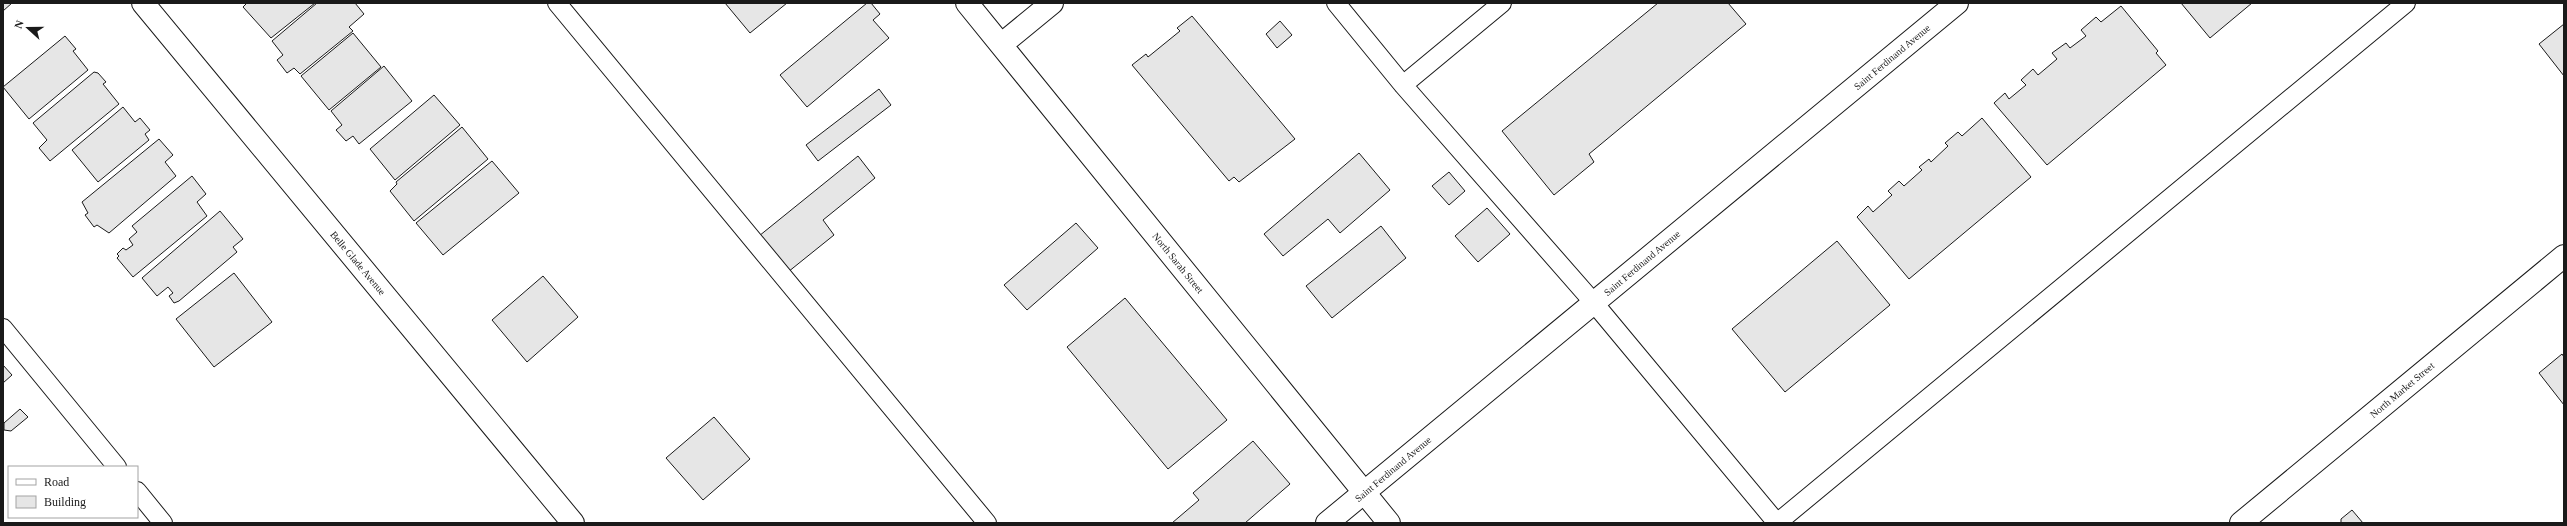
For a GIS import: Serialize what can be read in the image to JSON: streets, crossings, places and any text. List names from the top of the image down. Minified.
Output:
{"streets":{"street":["Saint Ferdinand Avenue","Belle Glade Avenue","North Sarah Street","North Market Street"]},"crossings":[["Saint Ferdinand Avenue","North Sarah Street"]],"legend":["Road","Building"],"north":"left"}
